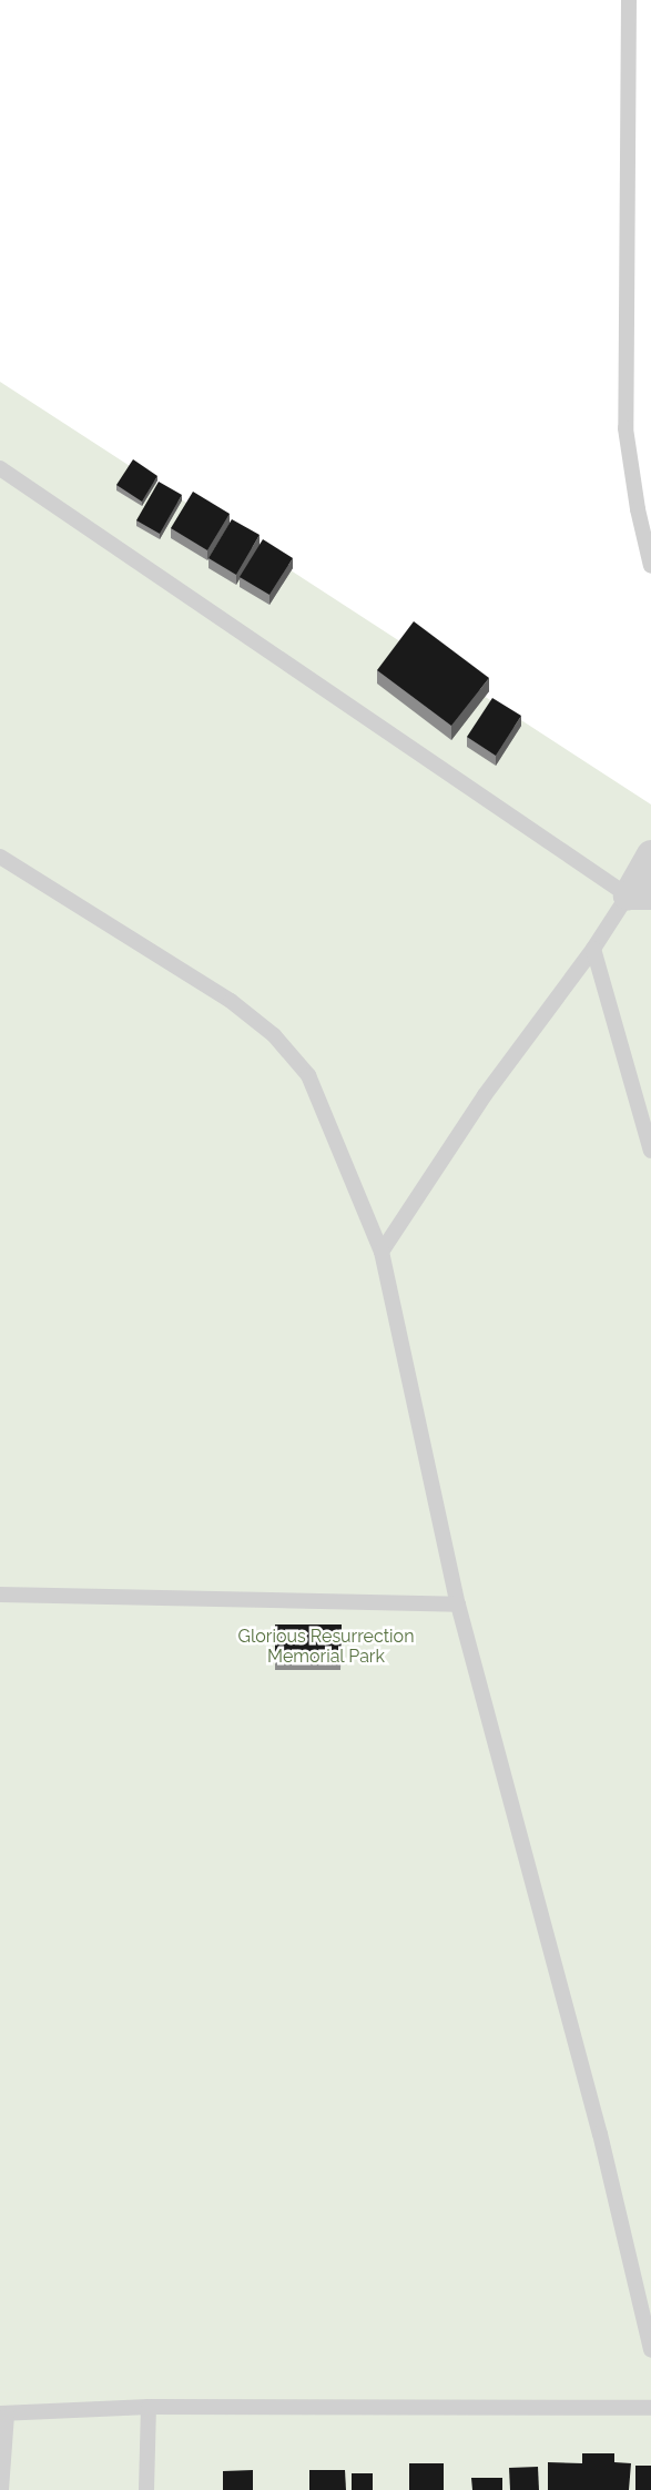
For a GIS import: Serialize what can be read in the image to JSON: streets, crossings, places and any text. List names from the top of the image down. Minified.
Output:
{"parks":["Glorious Resurrection Memorial Park"]}
